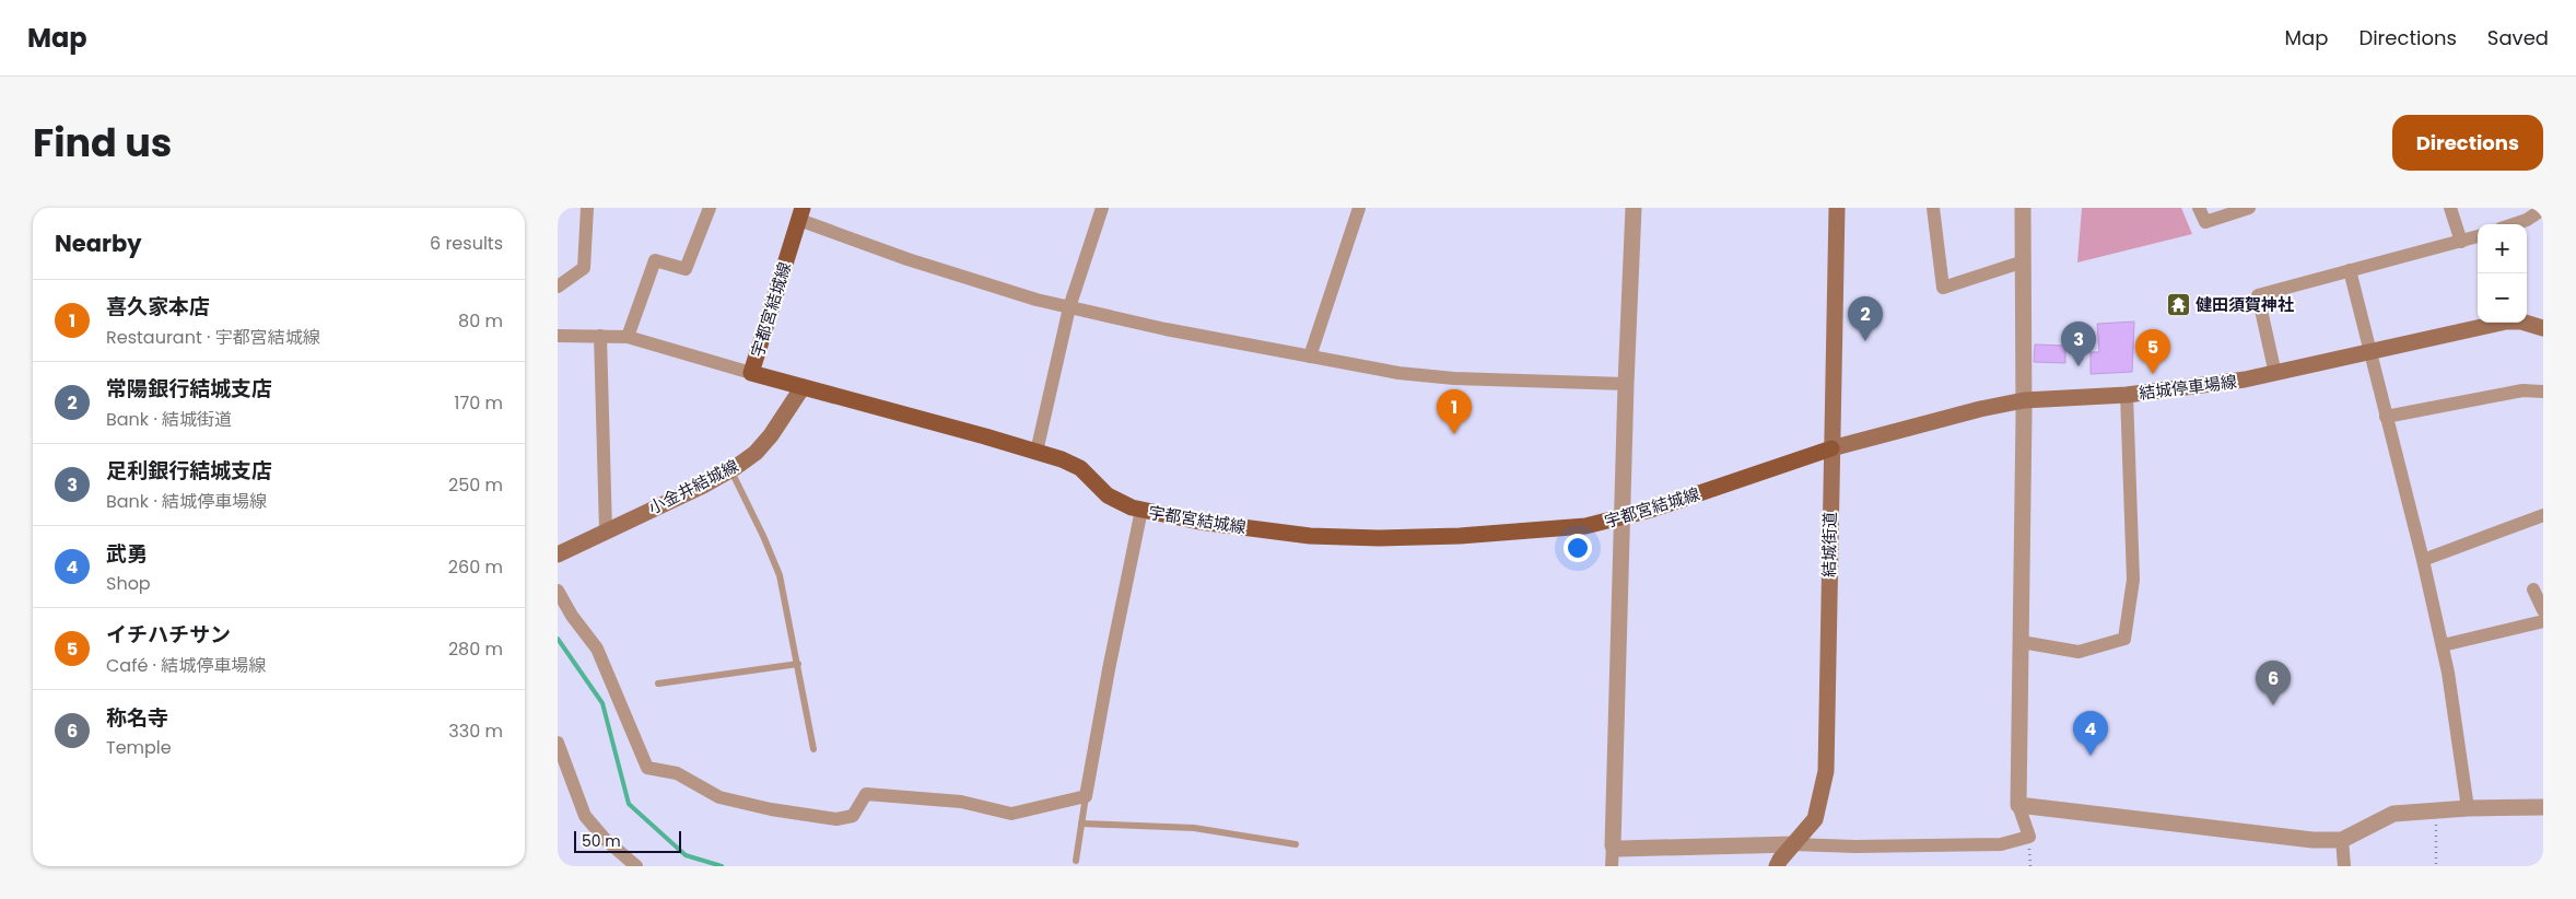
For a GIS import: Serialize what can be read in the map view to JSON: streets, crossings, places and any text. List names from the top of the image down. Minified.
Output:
{"streets":{"main road":["宇都宮結城線","結城停車場線","小金井結城線","結城街道"]},"crossings":[["宇都宮結城線","結城停車場線"],["宇都宮結城線","小金井結城線"],["宇都宮結城線","結城街道"],["結城停車場線","結城街道"]],"places":{"temple":["健田須賀神社"]},"scale_bar":"50 m","page":{"header":"Map","nav":["Map","Directions","Saved"],"title":"Find us","buttons":"Directions","heading":["Nearby","6 results"],"map_buttons":["+","−"],"list":[{"mark":"1","name":"喜久家本店","note":"Restaurant · 宇都宮結城線","value":"80 m"},{"mark":"2","name":"常陽銀行結城支店","note":"Bank · 結城街道","value":"170 m"},{"mark":"3","name":"足利銀行結城支店","note":"Bank · 結城停車場線","value":"250 m"},{"mark":"4","name":"武勇","note":"Shop","value":"260 m"},{"mark":"5","name":"イチハチサン","note":"Café · 結城停車場線","value":"280 m"},{"mark":"6","name":"称名寺","note":"Temple","value":"330 m"}],"pins":["2","3","5","1","6","4"],"scale":"50 m"}}
